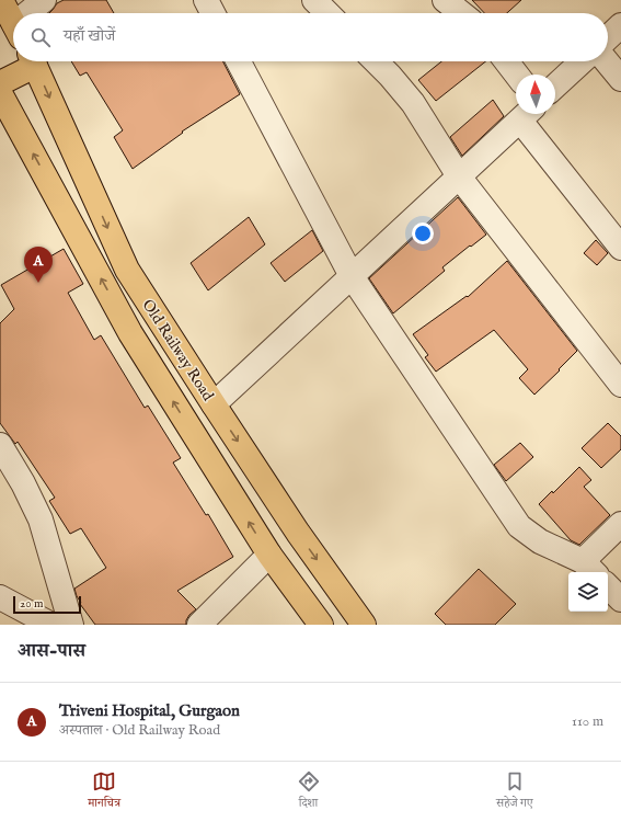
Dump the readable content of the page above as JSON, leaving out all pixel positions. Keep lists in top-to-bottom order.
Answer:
{
  "streets": {
    "main road": ["Old Railway Road"]
  },
  "scale_bar": "20 m",
  "north": "top",
  "page": {
    "search": "यहाँ खोजें",
    "pins": "A",
    "scale": "20 m",
    "heading": "आस-पास",
    "list": [
      {
        "mark": "A",
        "name": "Triveni Hospital, Gurgaon",
        "note": "अस्पताल · Old Railway Road",
        "value": "110 m"
      }
    ],
    "nav": ["मानचित्र", "दिशा", "सहेजे गए"]
  }
}
